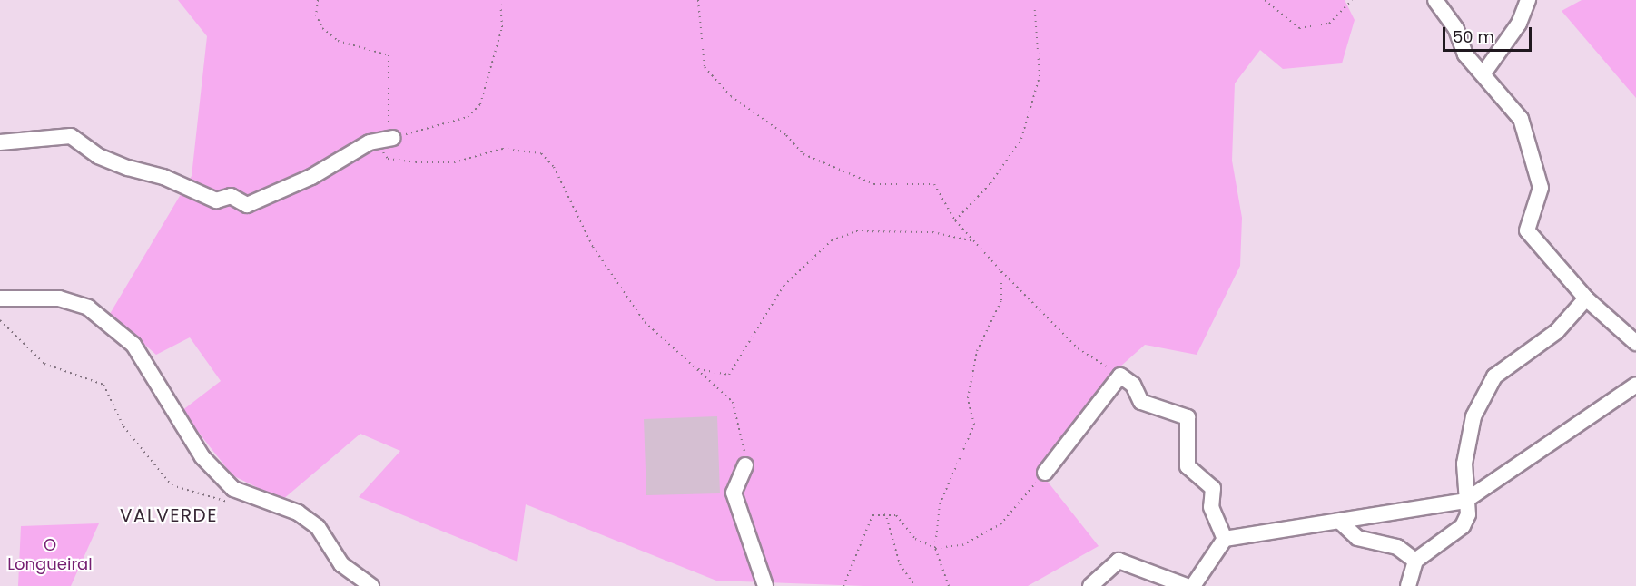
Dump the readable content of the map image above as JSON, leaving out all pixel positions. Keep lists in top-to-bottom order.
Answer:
{
  "districts": ["VALVERDE"],
  "parks": ["O Longueiral"],
  "scale_bar": "50 m"
}
